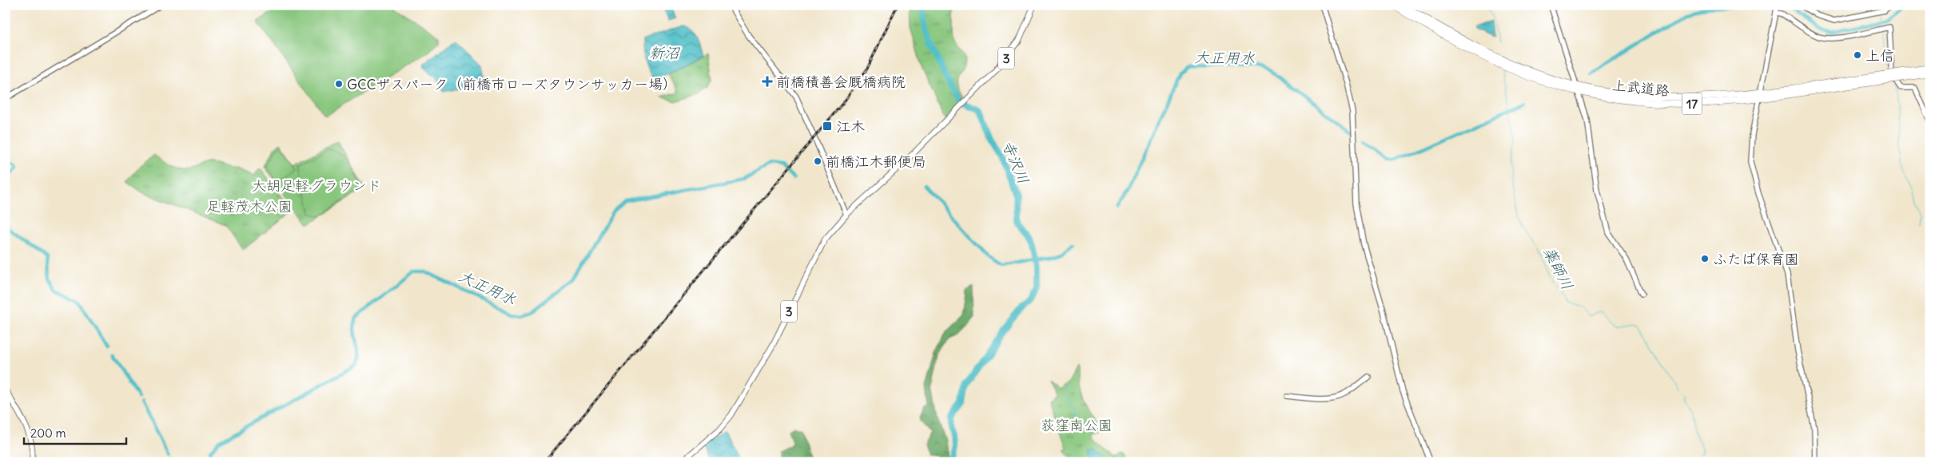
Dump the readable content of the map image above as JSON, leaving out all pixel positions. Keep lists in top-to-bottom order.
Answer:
{
  "streets": {
    "highway": ["上武道路", "17"],
    "main road": ["3"]
  },
  "water": [
    "新沼",
    "大正用水",
    "寺沢川",
    "薬師川"
  ],
  "parks": ["大胡足軽グラウンド", "足軽茂木公園", "荻窪南公園"],
  "places": {
    "other": [
      "上信",
      "GCCザスパーク（前橋市ローズタウンサッカー場）",
      "前橋江木郵便局",
      "ふたば保育園"
    ],
    "health": ["前橋積善会厩橋病院"],
    "transit": ["江木"]
  },
  "scale_bar": "200 m"
}
